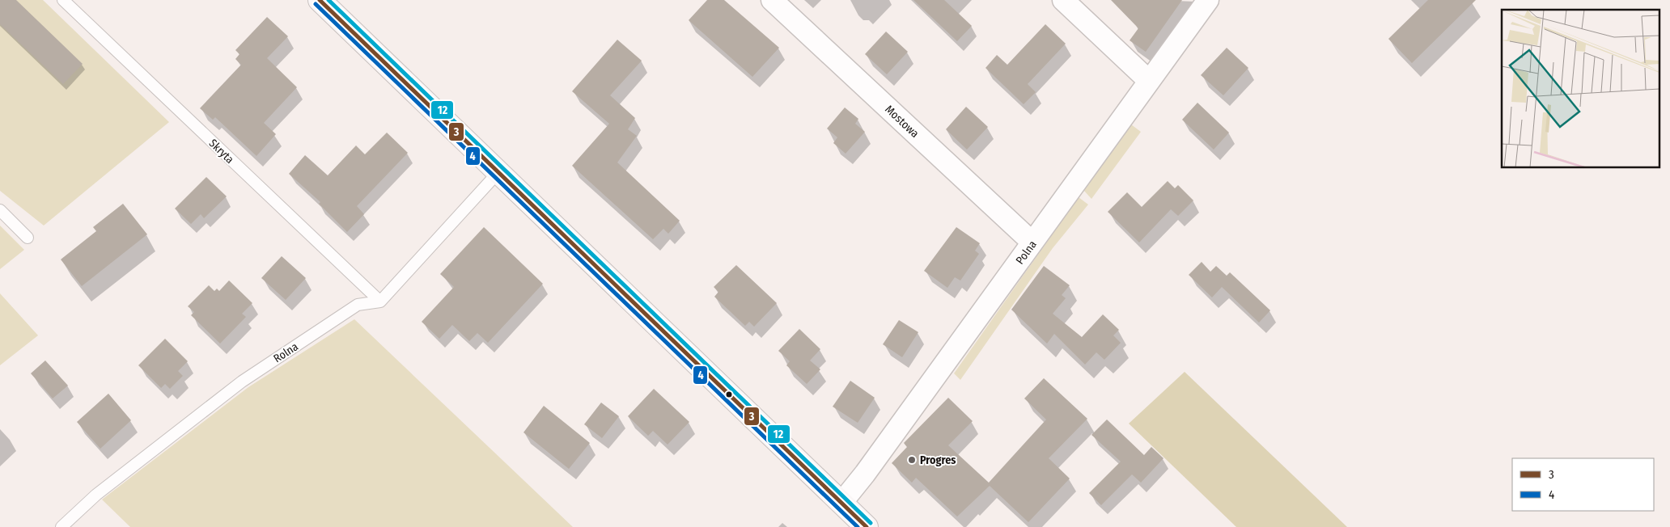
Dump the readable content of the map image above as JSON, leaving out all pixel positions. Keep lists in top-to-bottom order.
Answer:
{
  "streets": {
    "street": ["Mostowa", "Polna"],
    "lane": ["Skryta", "Rolna"]
  },
  "crossings": [
    ["Mostowa", "Polna"],
    ["Skryta", "Rolna"]
  ],
  "places": ["Progres"],
  "lines": ["transit line 3", "transit line 12", "transit line 4"],
  "legend": ["3", "4"]
}
